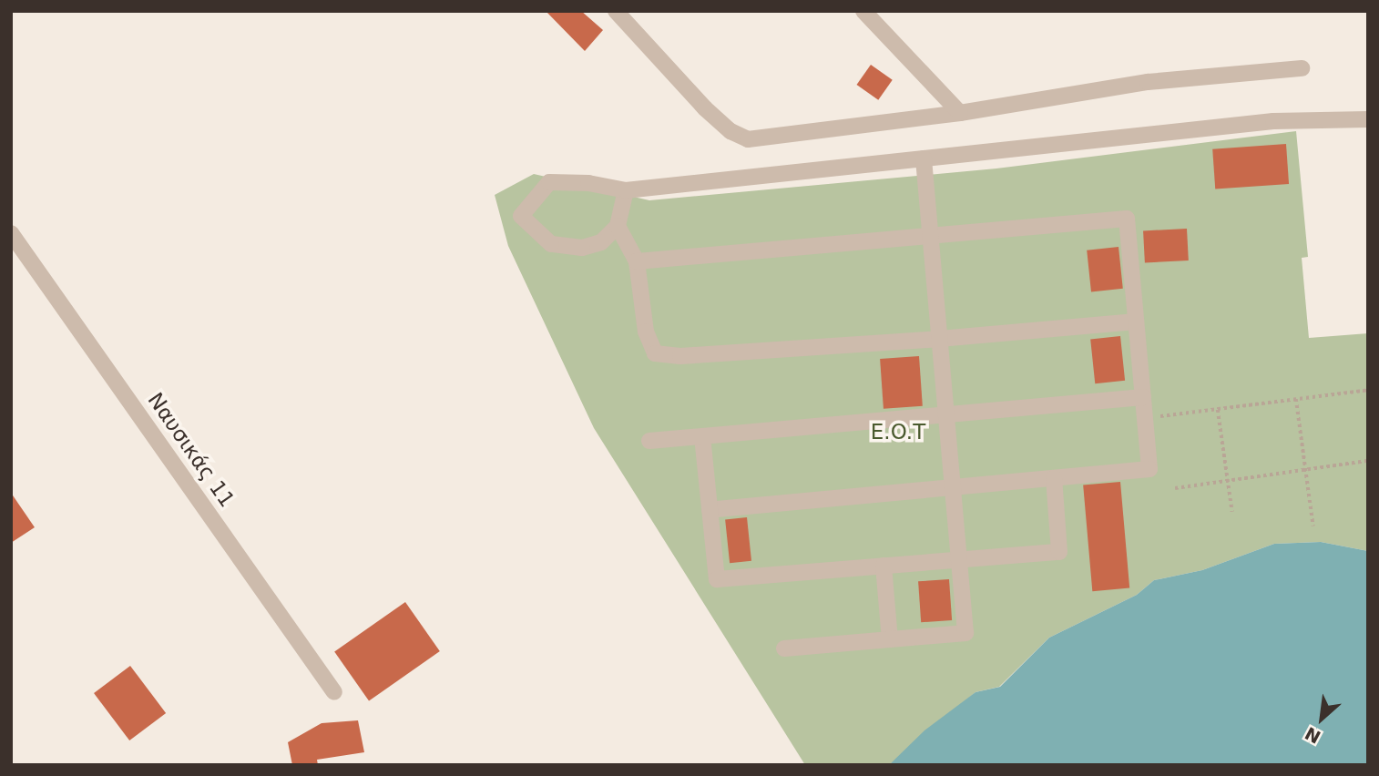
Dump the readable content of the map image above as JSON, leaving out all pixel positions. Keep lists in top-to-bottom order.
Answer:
{
  "streets": {
    "street": ["Ναυσικάς 11"]
  },
  "parks": ["E.O.T"],
  "north": "bottom left"
}
